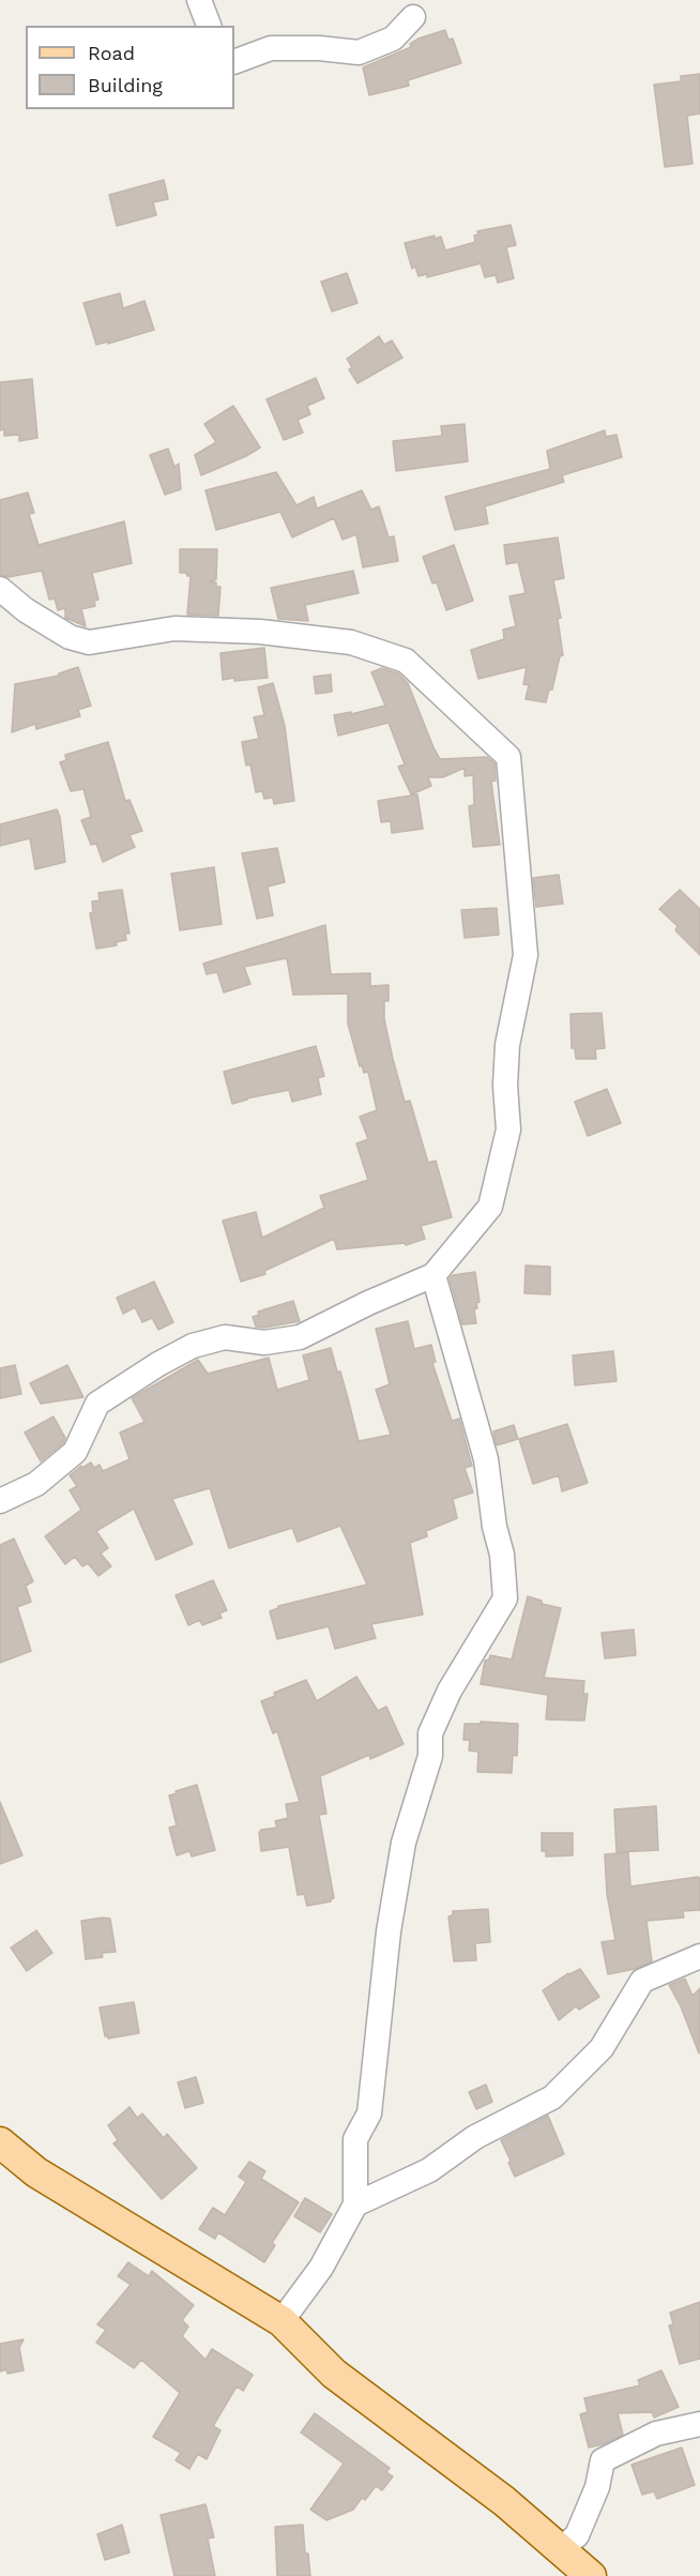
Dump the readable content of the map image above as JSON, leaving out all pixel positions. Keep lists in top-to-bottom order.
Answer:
{
  "legend": ["Road", "Building"]
}
